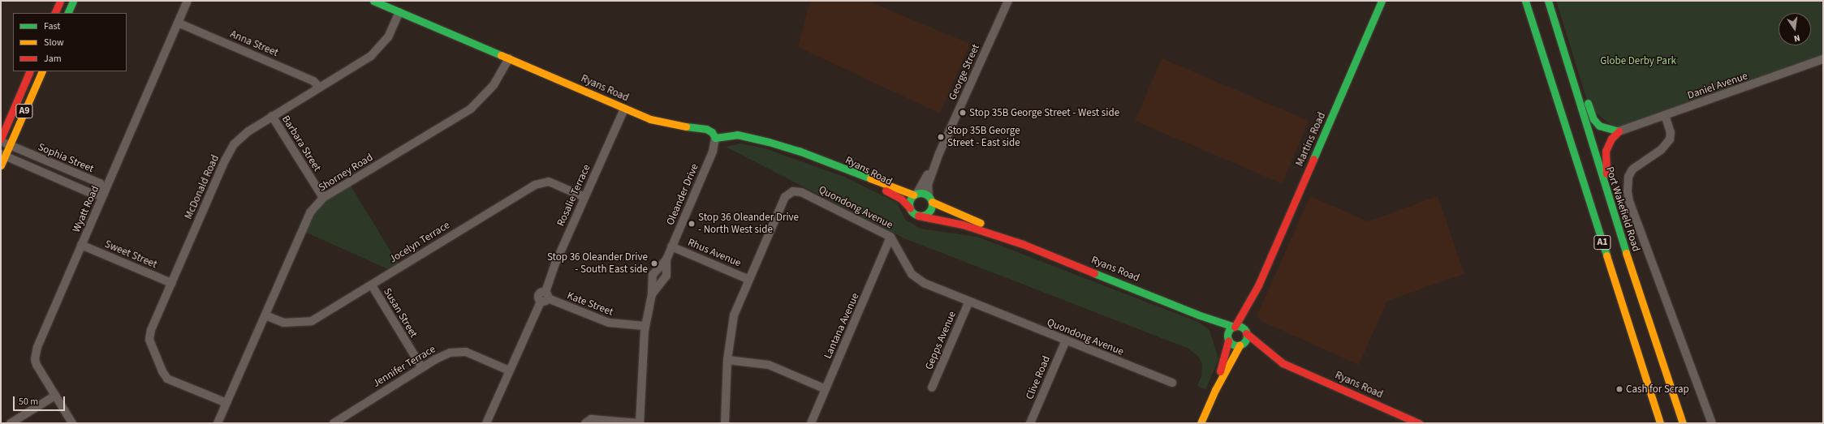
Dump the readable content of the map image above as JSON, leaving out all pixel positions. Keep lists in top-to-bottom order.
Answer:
{
  "streets": {
    "main road": [
      "Ryans Road",
      "A9",
      "Martins Road",
      "Port Wakefield Road",
      "A1"
    ],
    "street": [
      "Anna Street",
      "George Street",
      "Daniel Avenue",
      "Barbara Street",
      "Sophia Street",
      "Shorney Road",
      "McDonald Road",
      "Oleander Drive",
      "Rosalie Terrace",
      "Quondong Avenue",
      "Wyatt Road",
      "Jocelyn Terrace",
      "Rhus Avenue",
      "Sweet Street",
      "Kate Street",
      "Susan Street",
      "Lantana Avenue",
      "Gepps Avenue",
      "Jennifer Terrace",
      "Clive Road"
    ]
  },
  "crossings": [
    ["Anna Street", "McDonald Road"],
    ["Anna Street", "Wyatt Road"],
    ["George Street", "Ryans Road"],
    ["Daniel Avenue", "Port Wakefield Road"],
    ["Ryans Road", "Martins Road"],
    ["Ryans Road", "Shorney Road"],
    ["Ryans Road", "McDonald Road"],
    ["Ryans Road", "Oleander Drive"],
    ["Ryans Road", "Rosalie Terrace"],
    ["A9", "Sophia Street"],
    ["Barbara Street", "Shorney Road"],
    ["Barbara Street", "McDonald Road"],
    ["Sophia Street", "Wyatt Road"],
    ["Shorney Road", "McDonald Road"],
    ["Shorney Road", "Jocelyn Terrace"],
    ["McDonald Road", "Sweet Street"],
    ["Oleander Drive", "Rhus Avenue"],
    ["Oleander Drive", "Kate Street"],
    ["Rosalie Terrace", "Jocelyn Terrace"],
    ["Rosalie Terrace", "Kate Street"],
    ["Rosalie Terrace", "Jennifer Terrace"],
    ["Quondong Avenue", "Rhus Avenue"],
    ["Quondong Avenue", "Lantana Avenue"],
    ["Quondong Avenue", "Gepps Avenue"],
    ["Quondong Avenue", "Clive Road"],
    ["Wyatt Road", "Sweet Street"],
    ["Jocelyn Terrace", "Susan Street"],
    ["Susan Street", "Jennifer Terrace"]
  ],
  "parks": ["Globe Derby Park"],
  "places": [
    "Stop 35B George Street - West side",
    "Stop 35B George Street - East side",
    "Stop 36 Oleander Drive - North West side",
    "Stop 36 Oleander Drive - South East side",
    "Cash for Scrap"
  ],
  "legend": ["Fast", "Slow", "Jam"],
  "scale_bar": "50 m",
  "north": "bottom"
}
